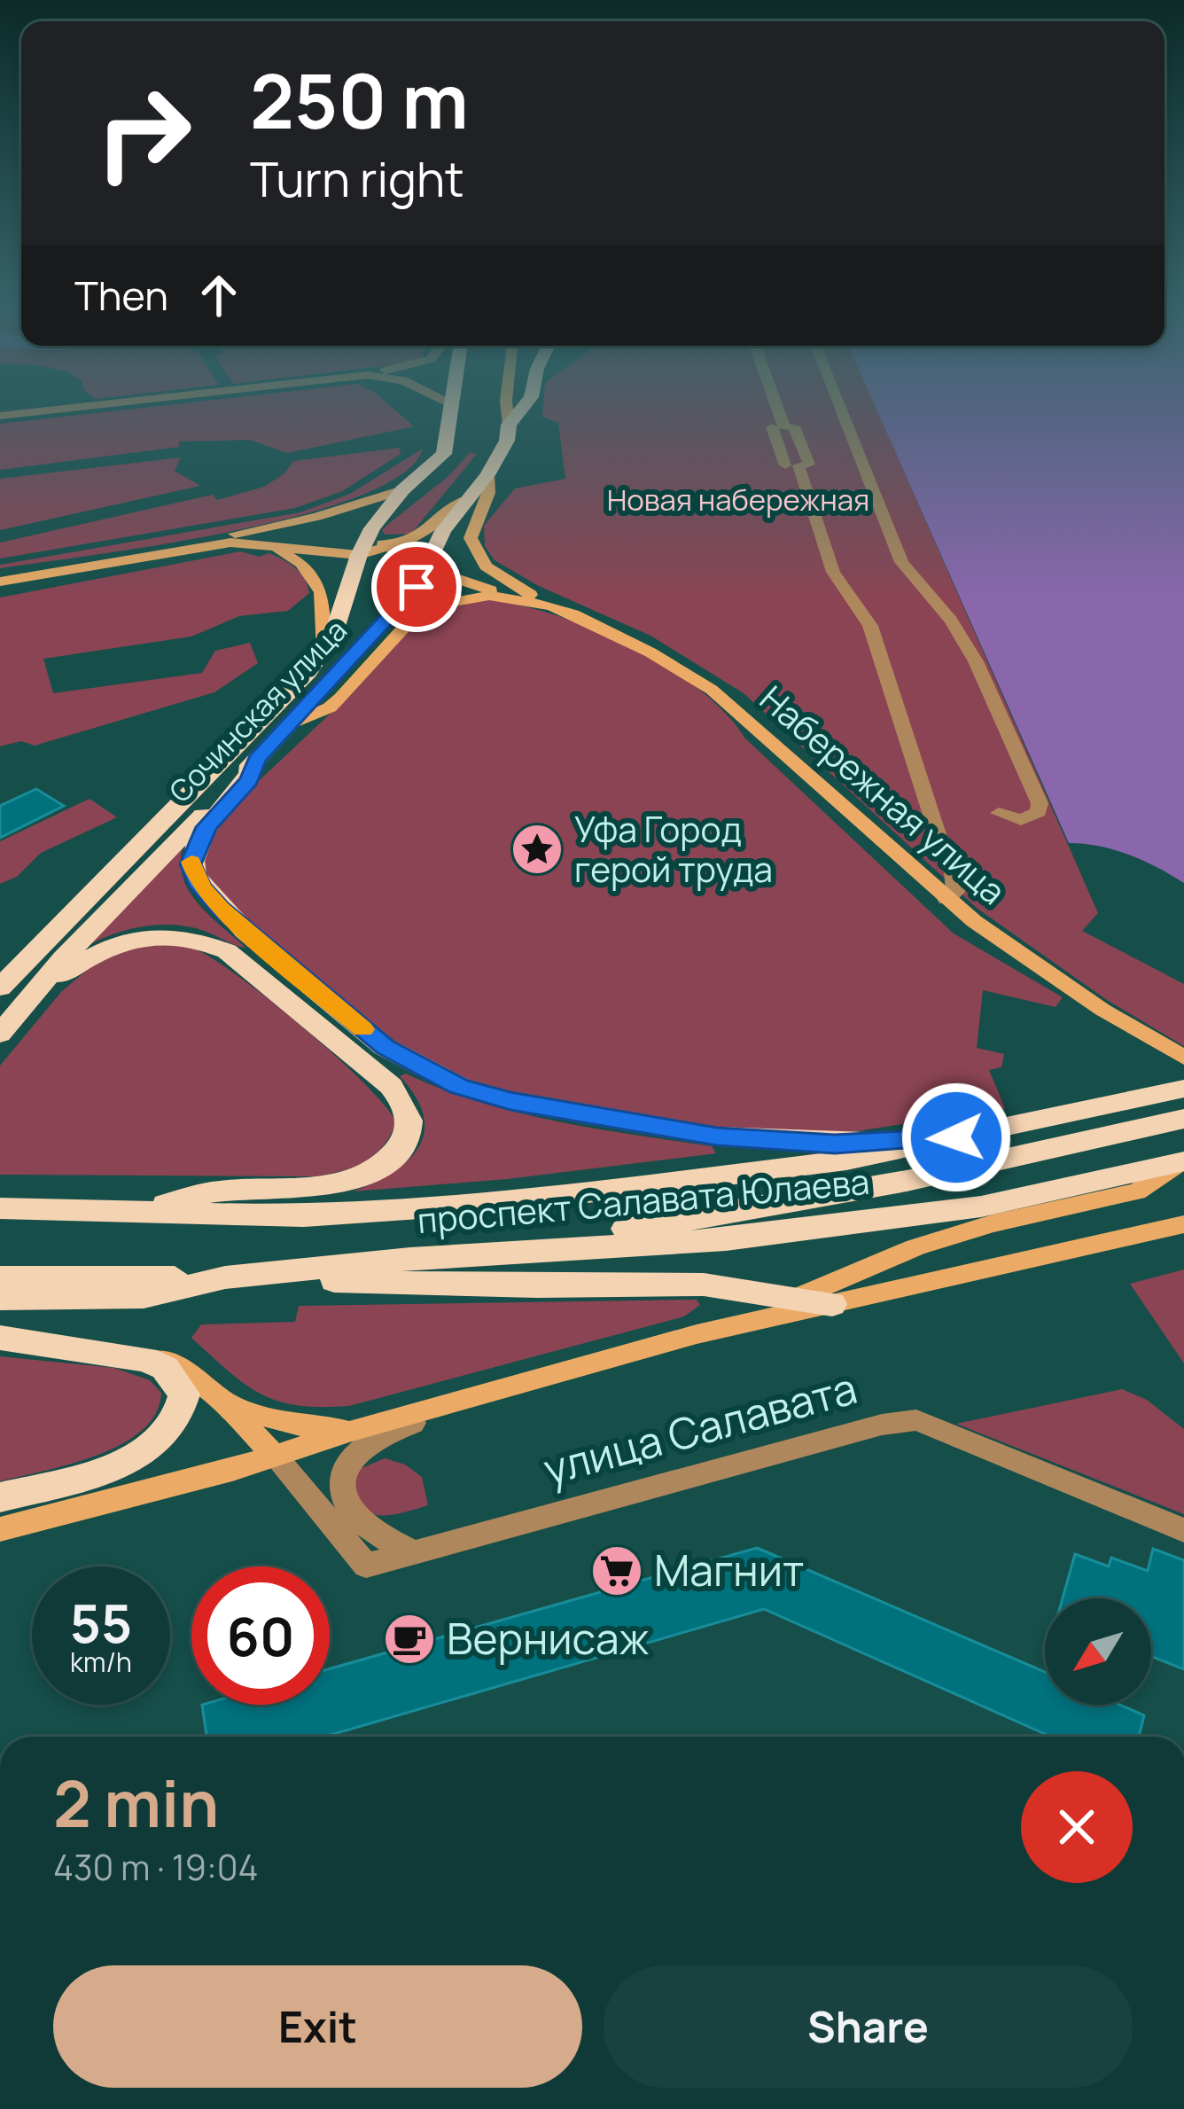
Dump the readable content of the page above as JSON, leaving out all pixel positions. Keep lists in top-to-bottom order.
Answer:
{
  "streets": {
    "main road": ["Сочинская улица", "проспект Салавата Юлаева"],
    "street": ["Набережная улица", "улица Салавата"]
  },
  "parks": ["Новая набережная"],
  "places": {
    "place": ["Уфа Город герой труда"],
    "supermarket": ["Магнит"],
    "cafe": ["Вернисаж"]
  },
  "north": "bottom left",
  "page": {
    "turn": ["250 m", "Turn right"],
    "then": "Then",
    "speed": "55 km/h",
    "limit": "60",
    "heading": ["2 min", "430 m · 19:04"],
    "buttons": ["Exit", "Share"]
  }
}
